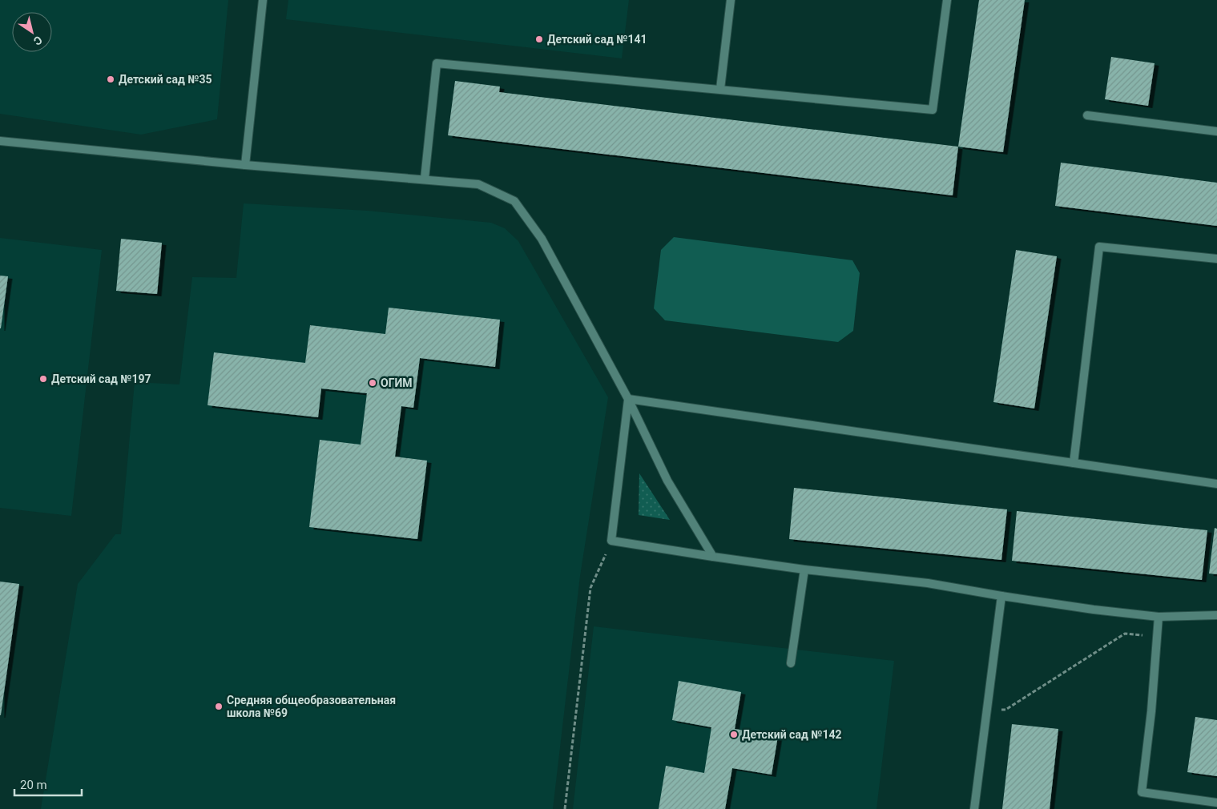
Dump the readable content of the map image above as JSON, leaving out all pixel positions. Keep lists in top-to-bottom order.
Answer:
{
  "places": [
    "Детский сад №141",
    "Детский сад №35",
    "Детский сад №197",
    "ОГИМ",
    "Средняя общеобразовательная школа №69",
    "Детский сад №142"
  ],
  "scale_bar": "20 m",
  "north": "bottom right"
}
